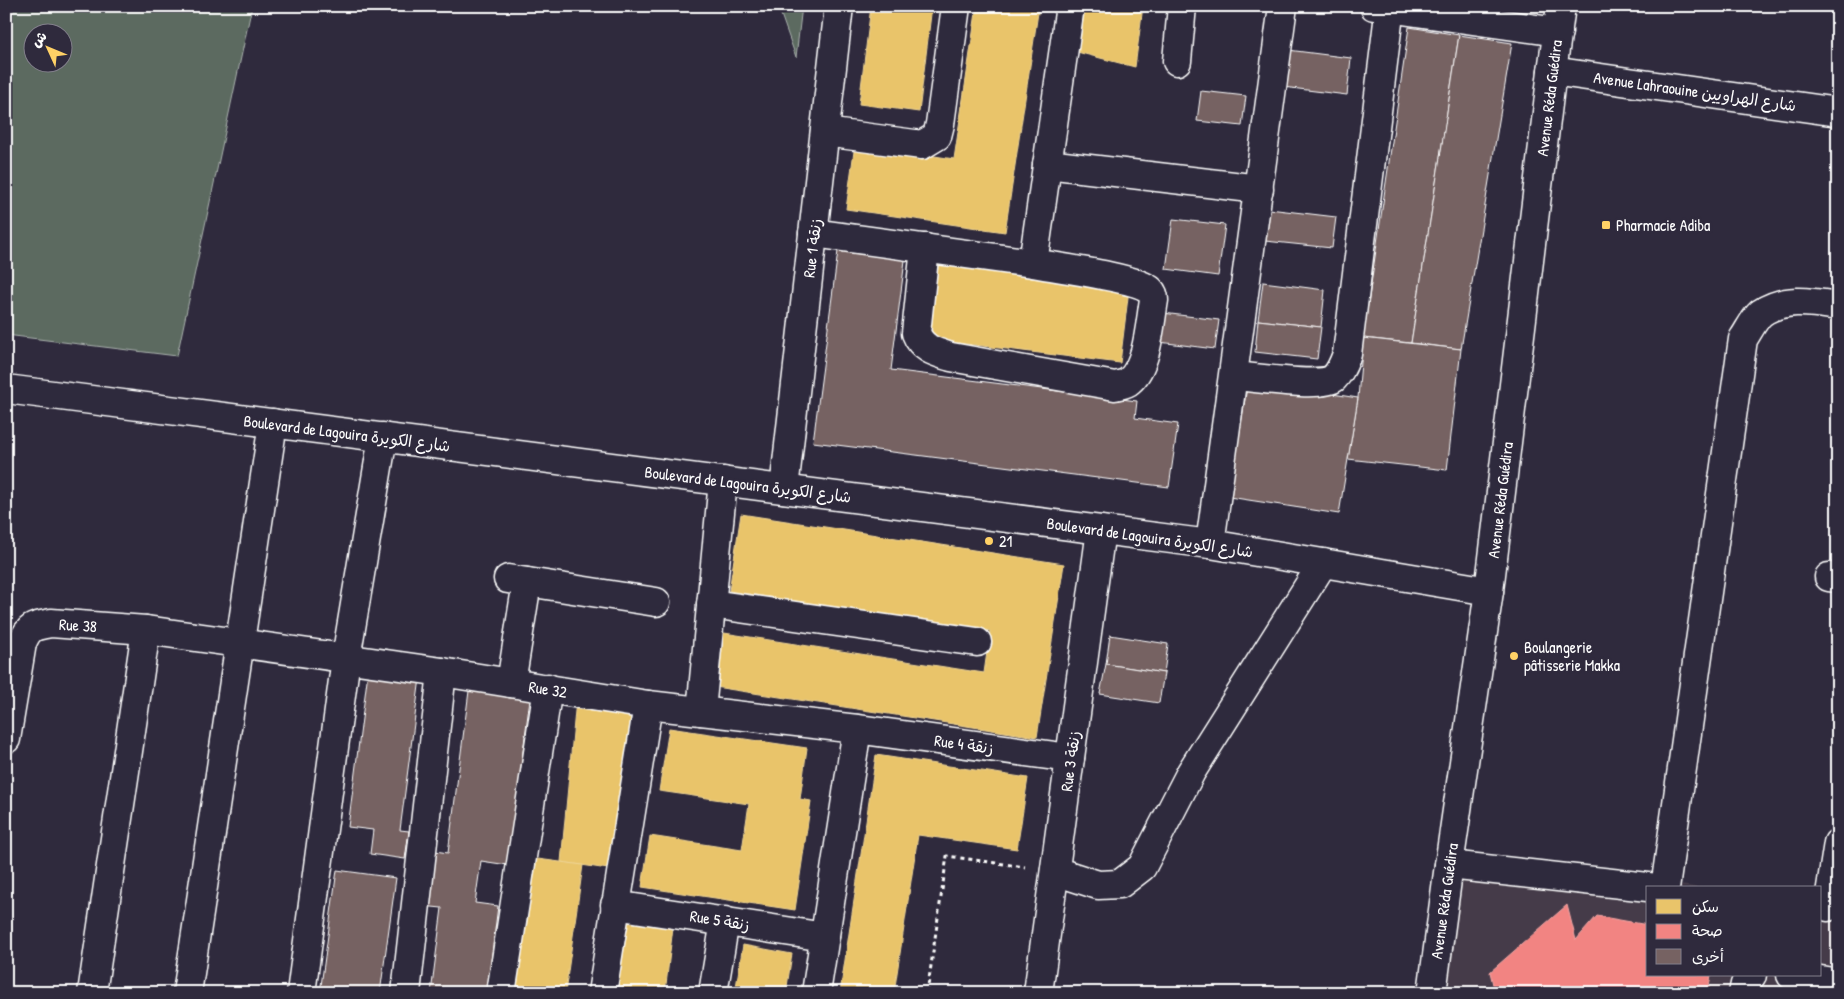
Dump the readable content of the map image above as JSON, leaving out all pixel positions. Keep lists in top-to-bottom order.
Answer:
{
  "streets": {
    "street": [
      "Avenue Lahraouine شارع الهراويين",
      "Avenue Réda Guédira",
      "Rue 1 زنقة",
      "Boulevard de Lagouira شارع الكويرة",
      "Rue 38",
      "Rue 32",
      "Rue 4 زنقة",
      "Rue 3 زنقة",
      "Rue 5 زنقة"
    ]
  },
  "crossings": [
    ["Avenue Lahraouine شارع الهراويين", "Avenue Réda Guédira"],
    ["Avenue Réda Guédira", "Boulevard de Lagouira شارع الكويرة"],
    ["Rue 1 زنقة", "Boulevard de Lagouira شارع الكويرة"],
    ["Boulevard de Lagouira شارع الكويرة", "Rue 3 زنقة"],
    ["Rue 38", "Rue 32"],
    ["Rue 32", "Rue 4 زنقة"],
    ["Rue 4 زنقة", "Rue 3 زنقة"]
  ],
  "places": {
    "transit": ["Pharmacie Adiba"],
    "other": ["21", "Boulangerie pâtisserie Makka"]
  },
  "legend": ["سكن", "صحة", "أخرى"],
  "north": "top left"
}
